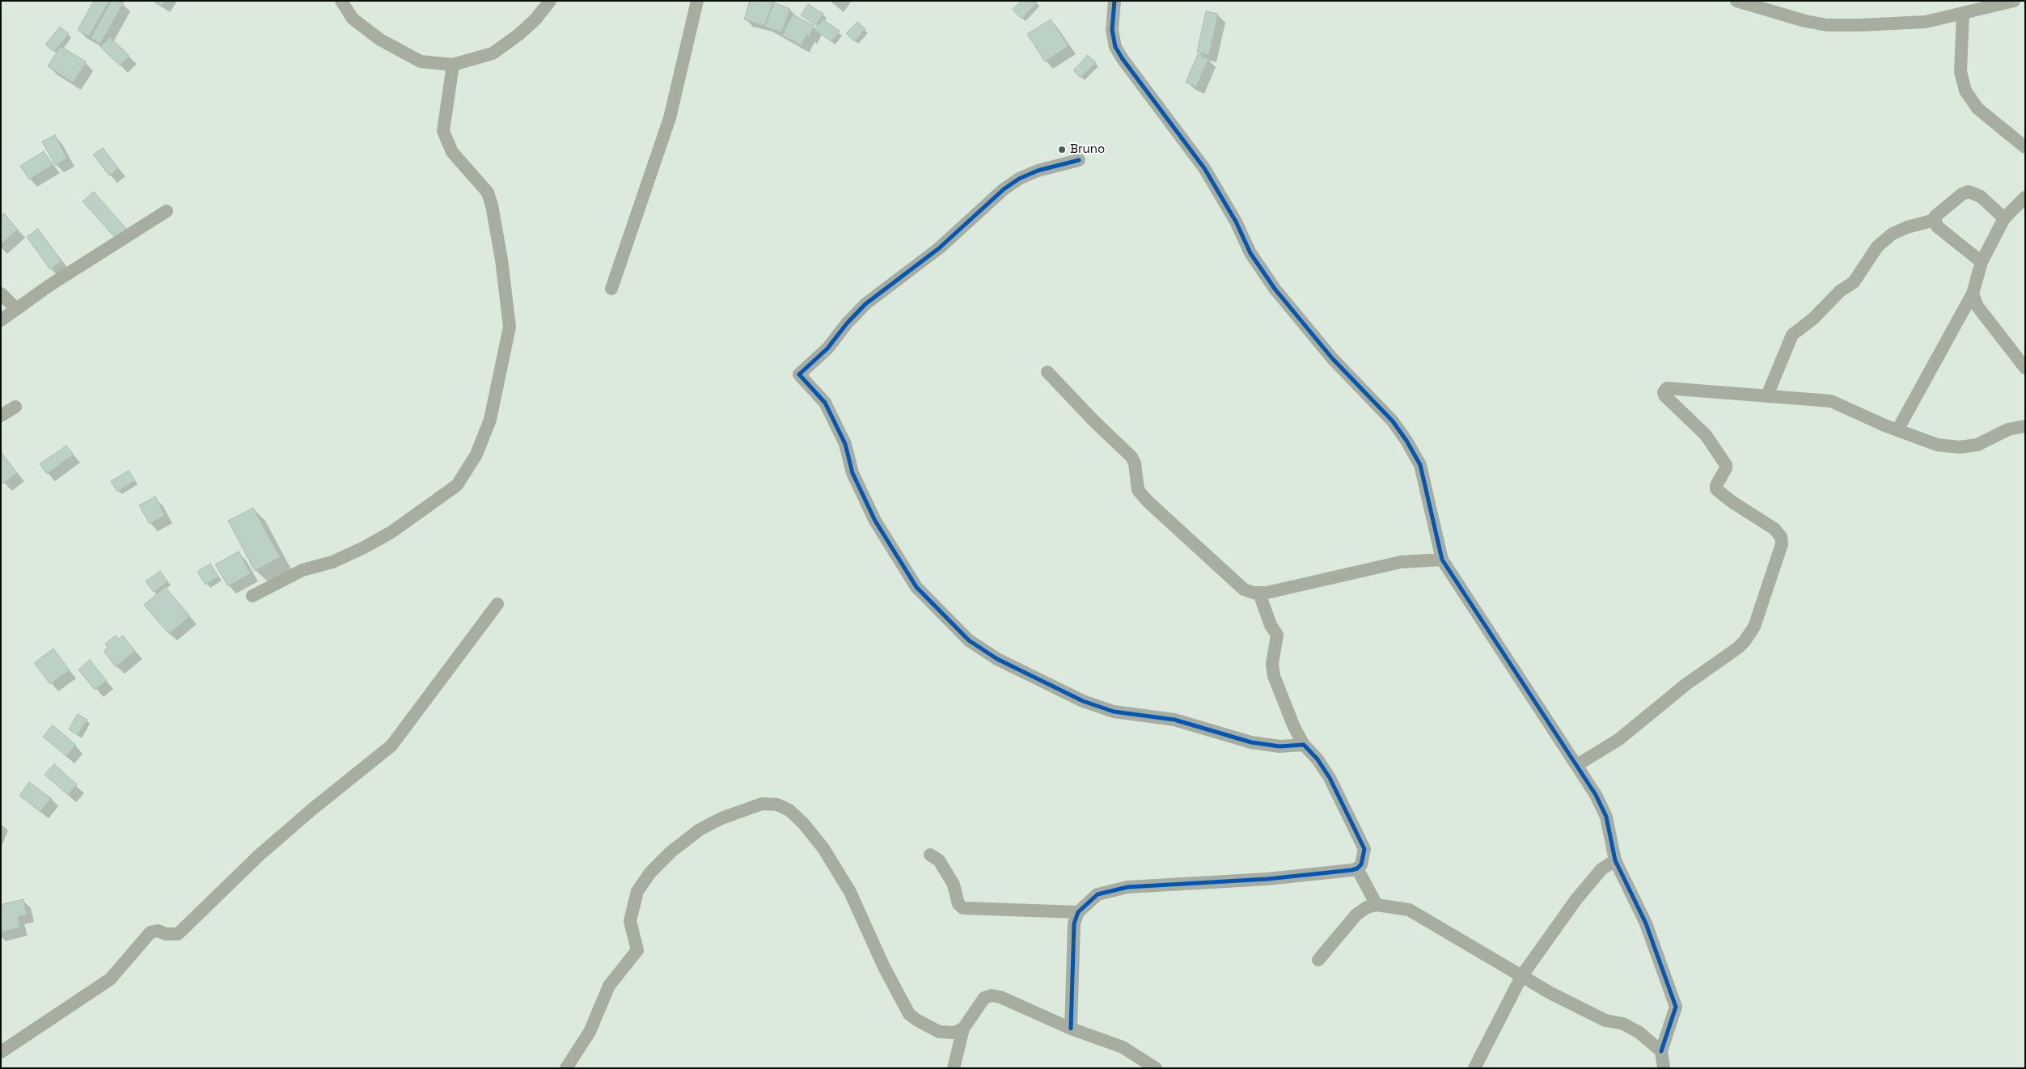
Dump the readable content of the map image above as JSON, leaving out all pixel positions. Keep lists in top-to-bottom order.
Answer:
{
  "places": ["Bruno"]
}
